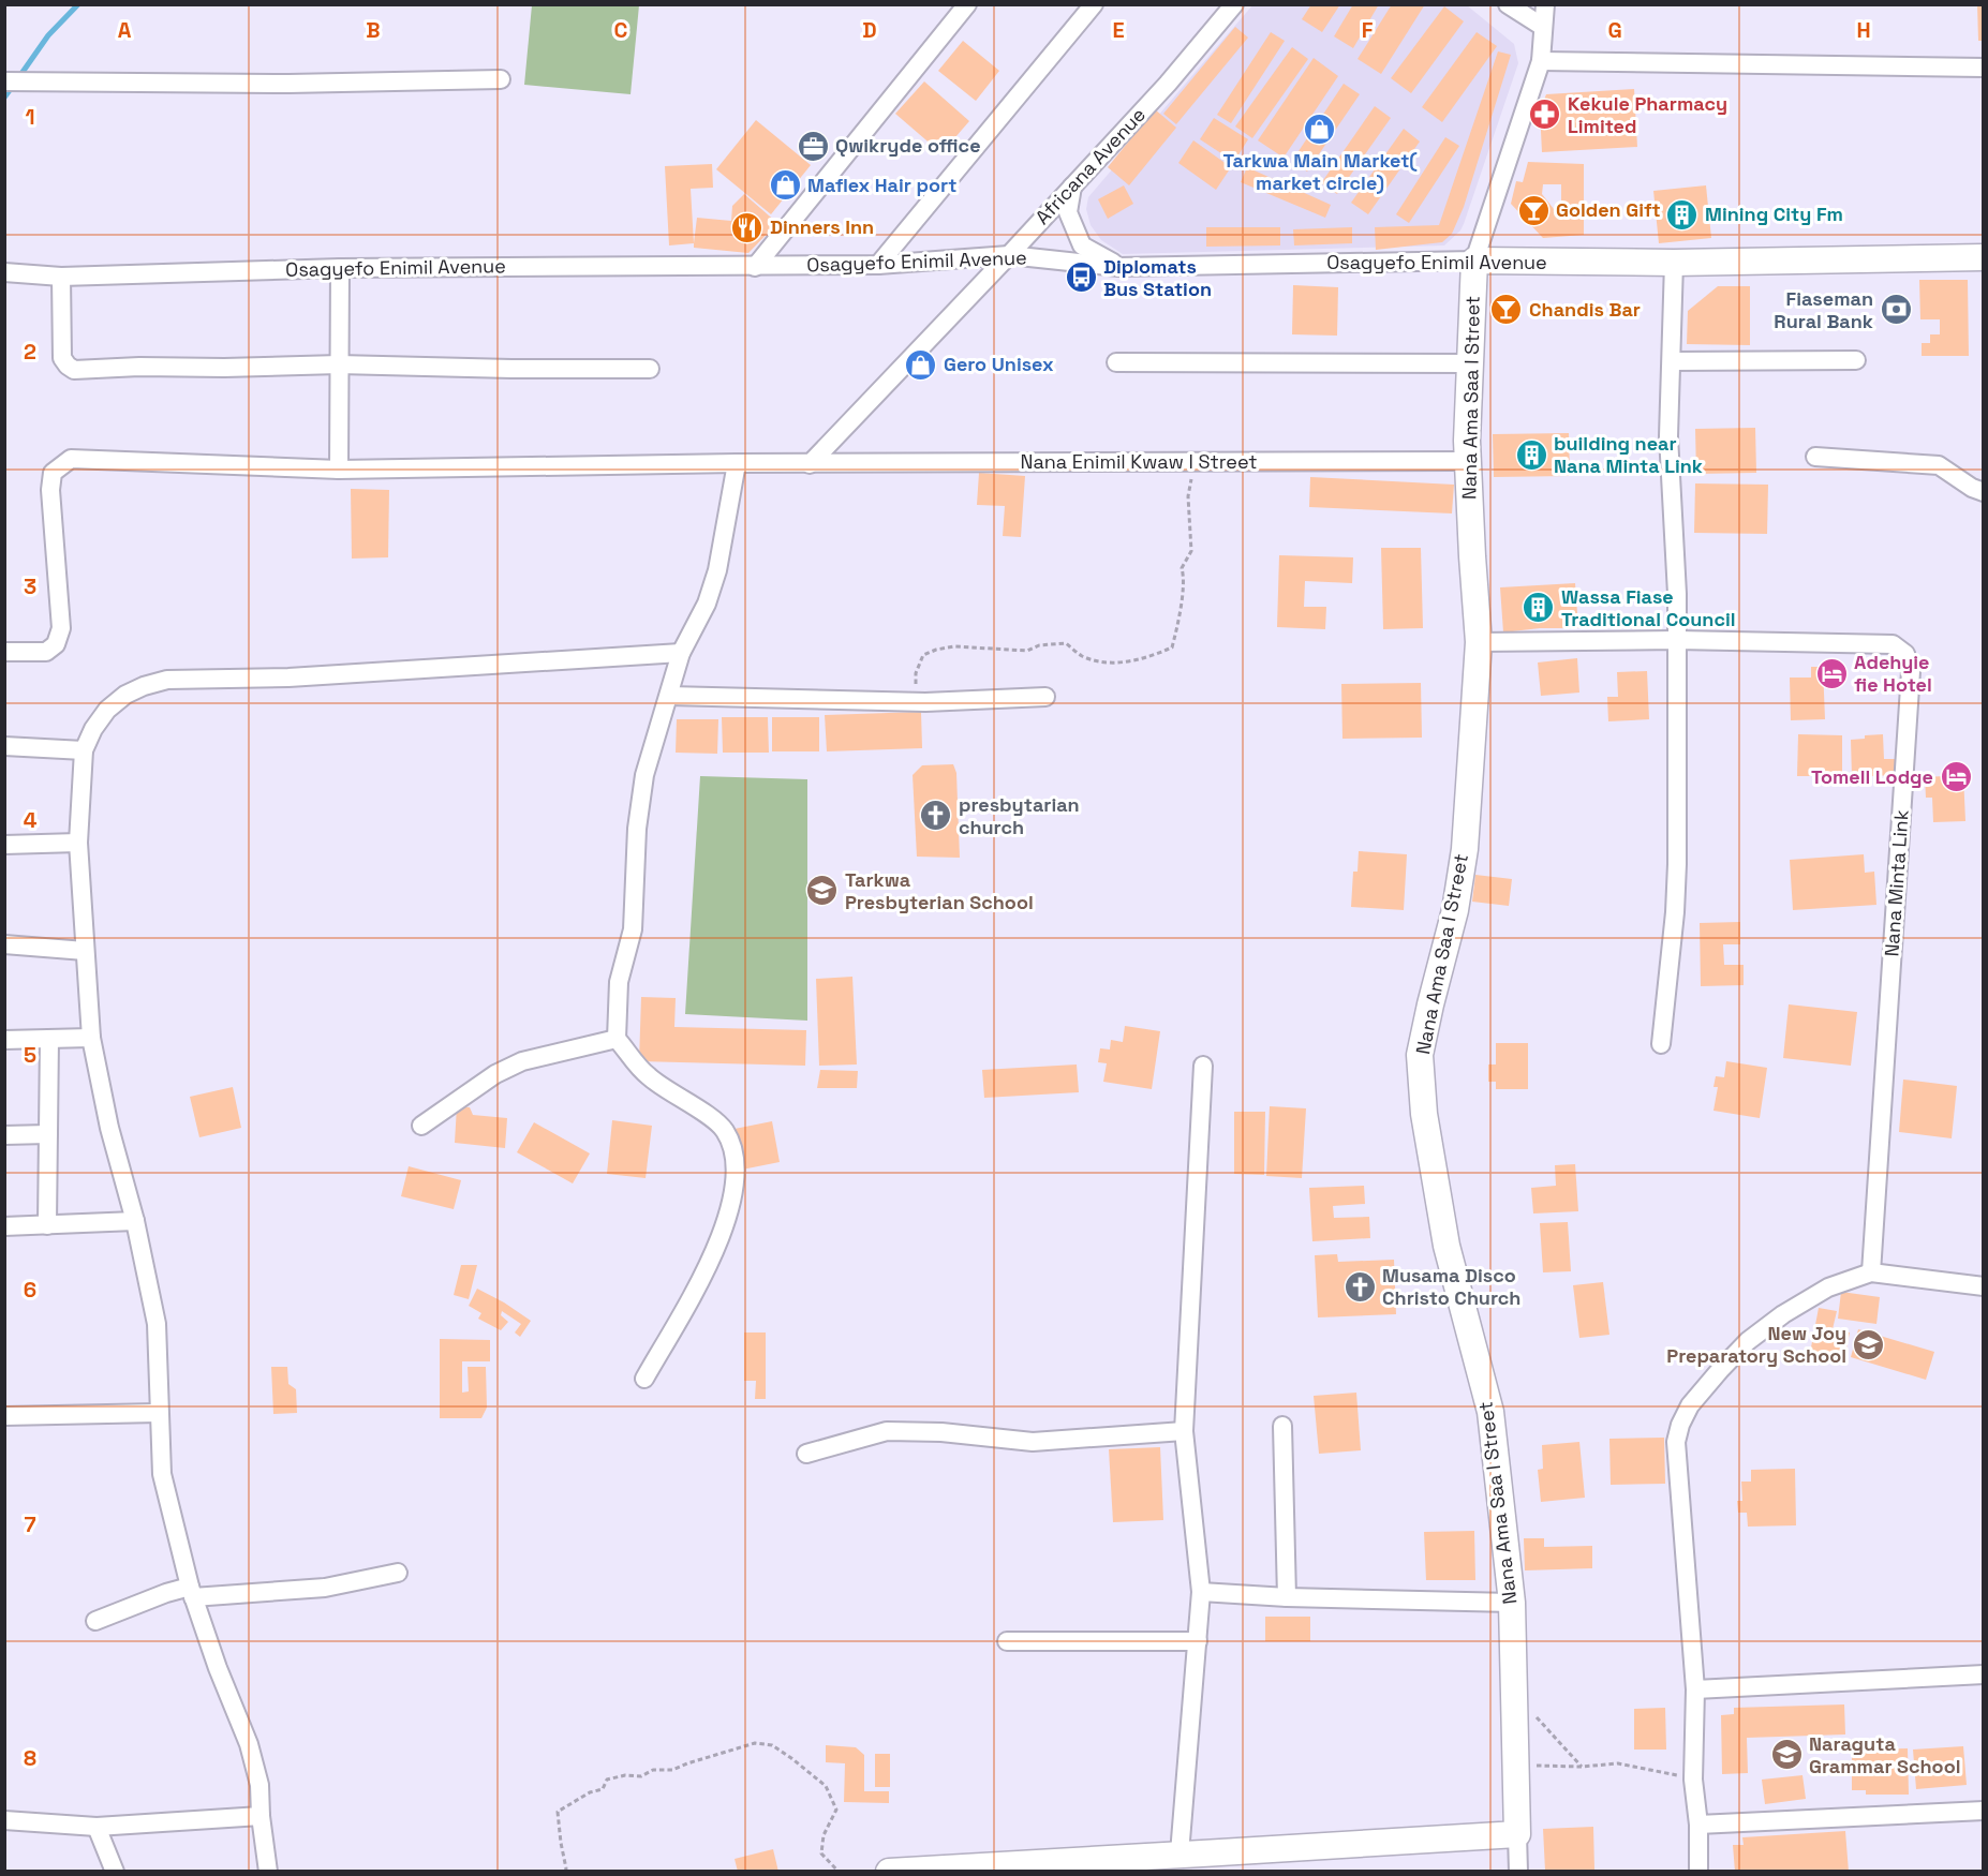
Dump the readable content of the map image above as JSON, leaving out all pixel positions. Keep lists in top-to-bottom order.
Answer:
{
  "streets": {
    "street": [
      "Africana Avenue",
      "Osagyefo Enimil Avenue",
      "Nana Ama Saa I Street",
      "Nana Enimil Kwaw I Street",
      "Nana Minta Link"
    ]
  },
  "crossings": [
    ["Africana Avenue", "Osagyefo Enimil Avenue"],
    ["Africana Avenue", "Nana Enimil Kwaw I Street"],
    ["Osagyefo Enimil Avenue", "Nana Ama Saa I Street"],
    ["Nana Ama Saa I Street", "Nana Enimil Kwaw I Street"],
    ["Nana Ama Saa I Street", "Nana Minta Link"]
  ],
  "places": {
    "pharmacy": ["Kekule Pharmacy Limited"],
    "shop": ["Tarkwa Main Market( market circle)", "Maflex Hair port", "Gero Unisex"],
    "office": ["Qwikryde office"],
    "bar": ["Golden Gift", "Chandis Bar"],
    "building": ["Mining City Fm", "building near Nana Minta Link", "Wassa Fiase Traditional Council"],
    "restaurant": ["Dinners Inn"],
    "bus stop": ["Diplomats Bus Station"],
    "bank": ["Fiaseman Rural Bank"],
    "hotel": ["Adehyie fie Hotel", "Tomell Lodge"],
    "church": ["presbytarian church", "Musama Disco Christo Church"],
    "school or university": ["Tarkwa Presbyterian School", "New Joy Preparatory School", "Naraguta Grammar School"]
  },
  "grid": {
    "columns": [
      "A",
      "B",
      "C",
      "D",
      "E",
      "F",
      "G",
      "H"
    ],
    "rows": [
      "1",
      "2",
      "3",
      "4",
      "5",
      "6",
      "7",
      "8"
    ]
  }
}
